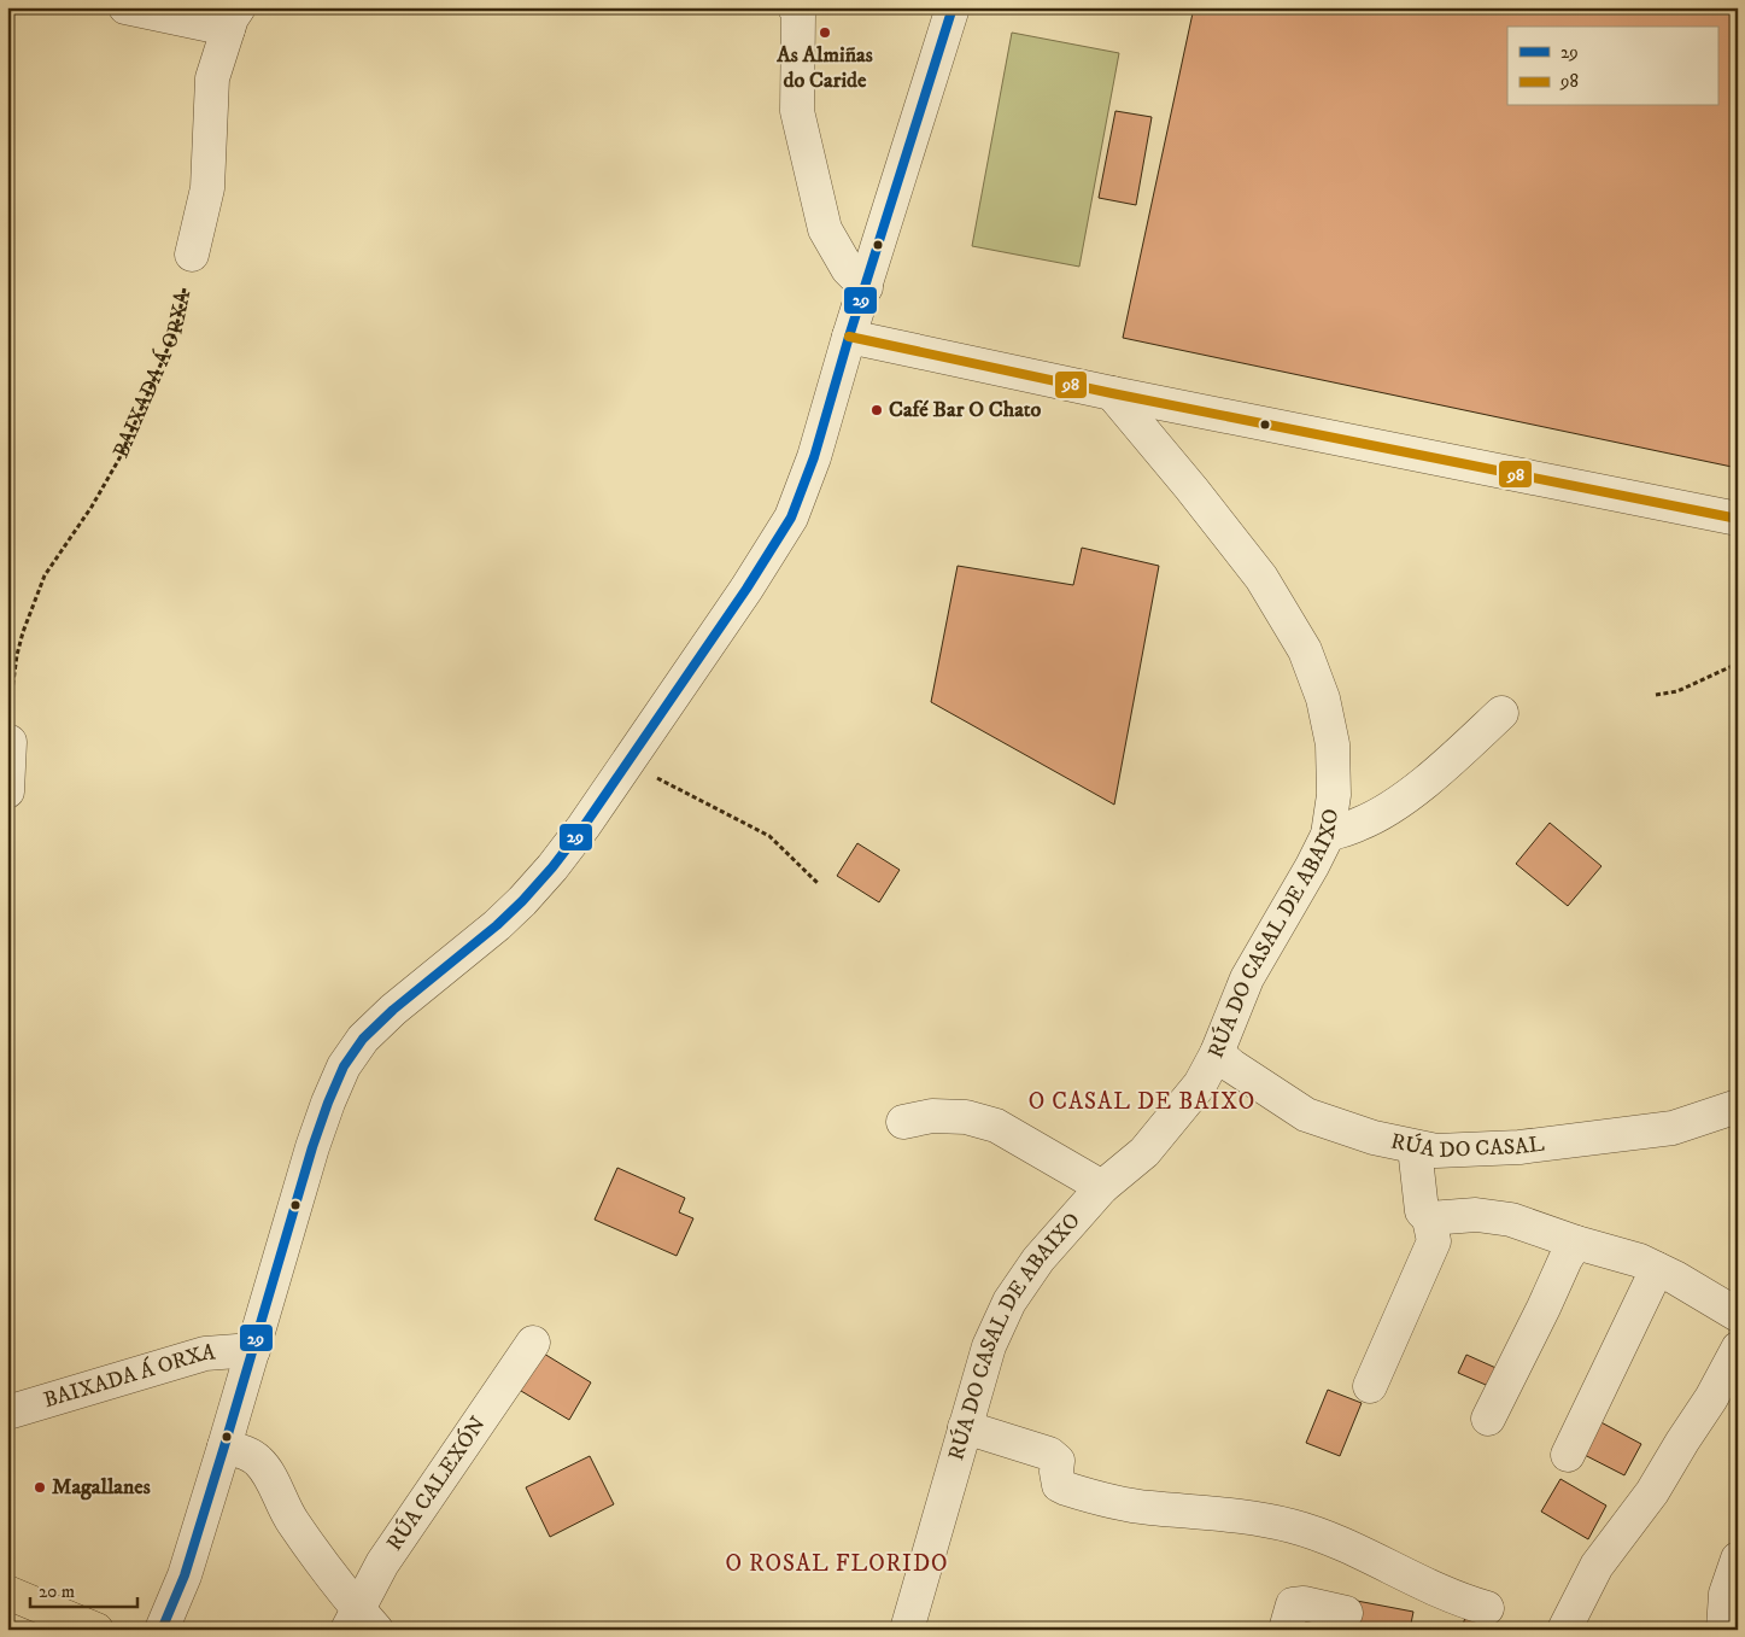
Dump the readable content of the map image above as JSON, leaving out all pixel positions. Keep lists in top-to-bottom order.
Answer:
{
  "streets": {
    "street": [
      "BAIXADA Á ORXA",
      "RÚA DO CASAL DE ABAIXO",
      "RÚA DO CASAL",
      "RÚA CALEXÓN"
    ]
  },
  "crossings": [
    ["RÚA DO CASAL DE ABAIXO", "RÚA DO CASAL"]
  ],
  "districts": ["O CASAL DE BAIXO", "O ROSAL FLORIDO"],
  "places": ["As Almiñas do Caride", "Café Bar O Chato", "Magallanes"],
  "lines": ["transit line 29", "transit line 98"],
  "legend": ["29", "98"],
  "scale_bar": "20 m"
}
